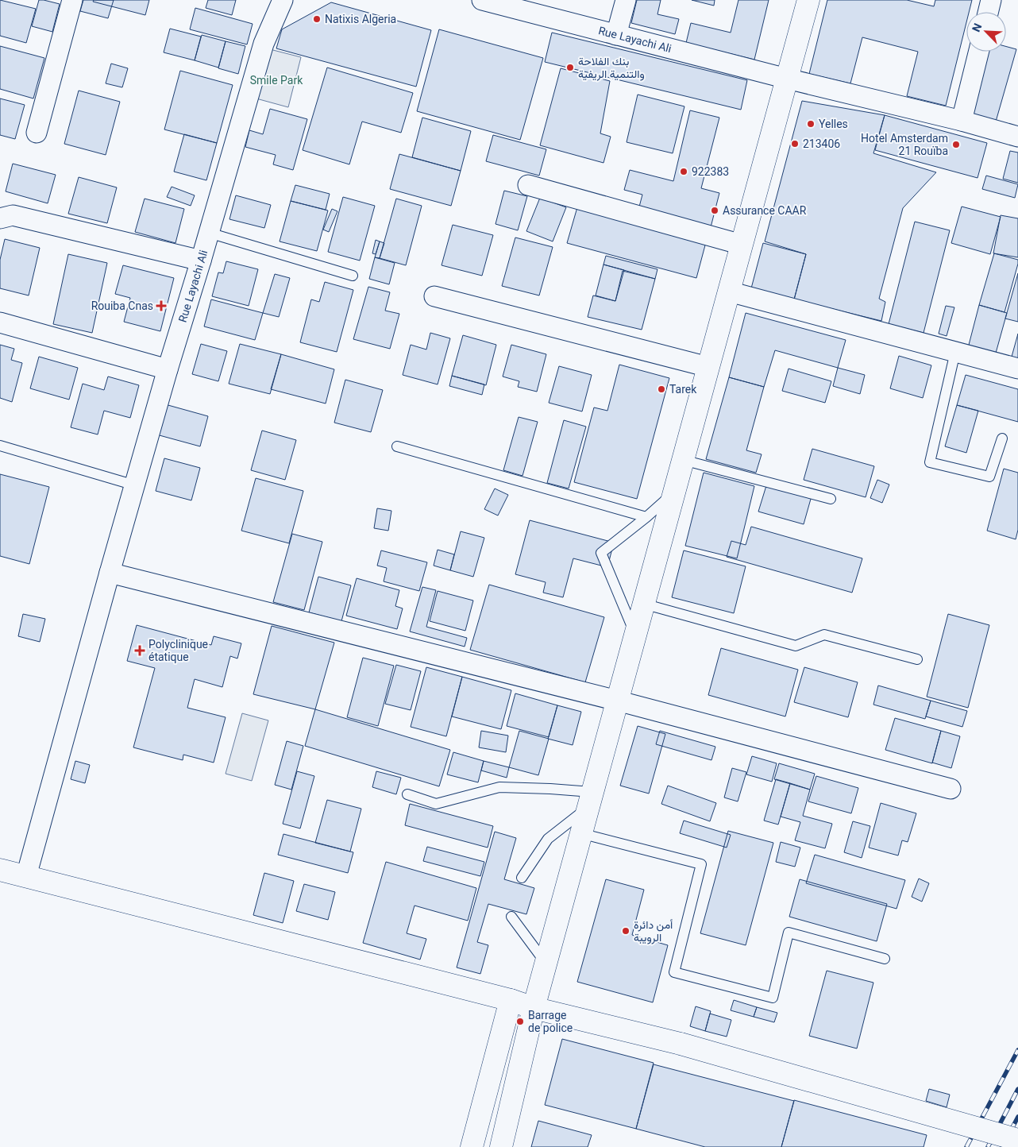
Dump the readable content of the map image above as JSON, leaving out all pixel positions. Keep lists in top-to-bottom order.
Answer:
{
  "streets": {
    "street": ["Rue Layachi Ali"]
  },
  "parks": ["Smile Park"],
  "places": {
    "other": [
      "Natixis Algeria",
      "بنك الفلاحة والتنمية الريفية",
      "Yelles",
      "213406",
      "Hotel Amsterdam 21 Rouïba",
      "922383",
      "Assurance CAAR",
      "Tarek",
      "أمن دائرة الرويبة",
      "Barrage de police"
    ],
    "health": ["Rouiba Cnas", "Polyclinique étatique"]
  },
  "north": "top left"
}
